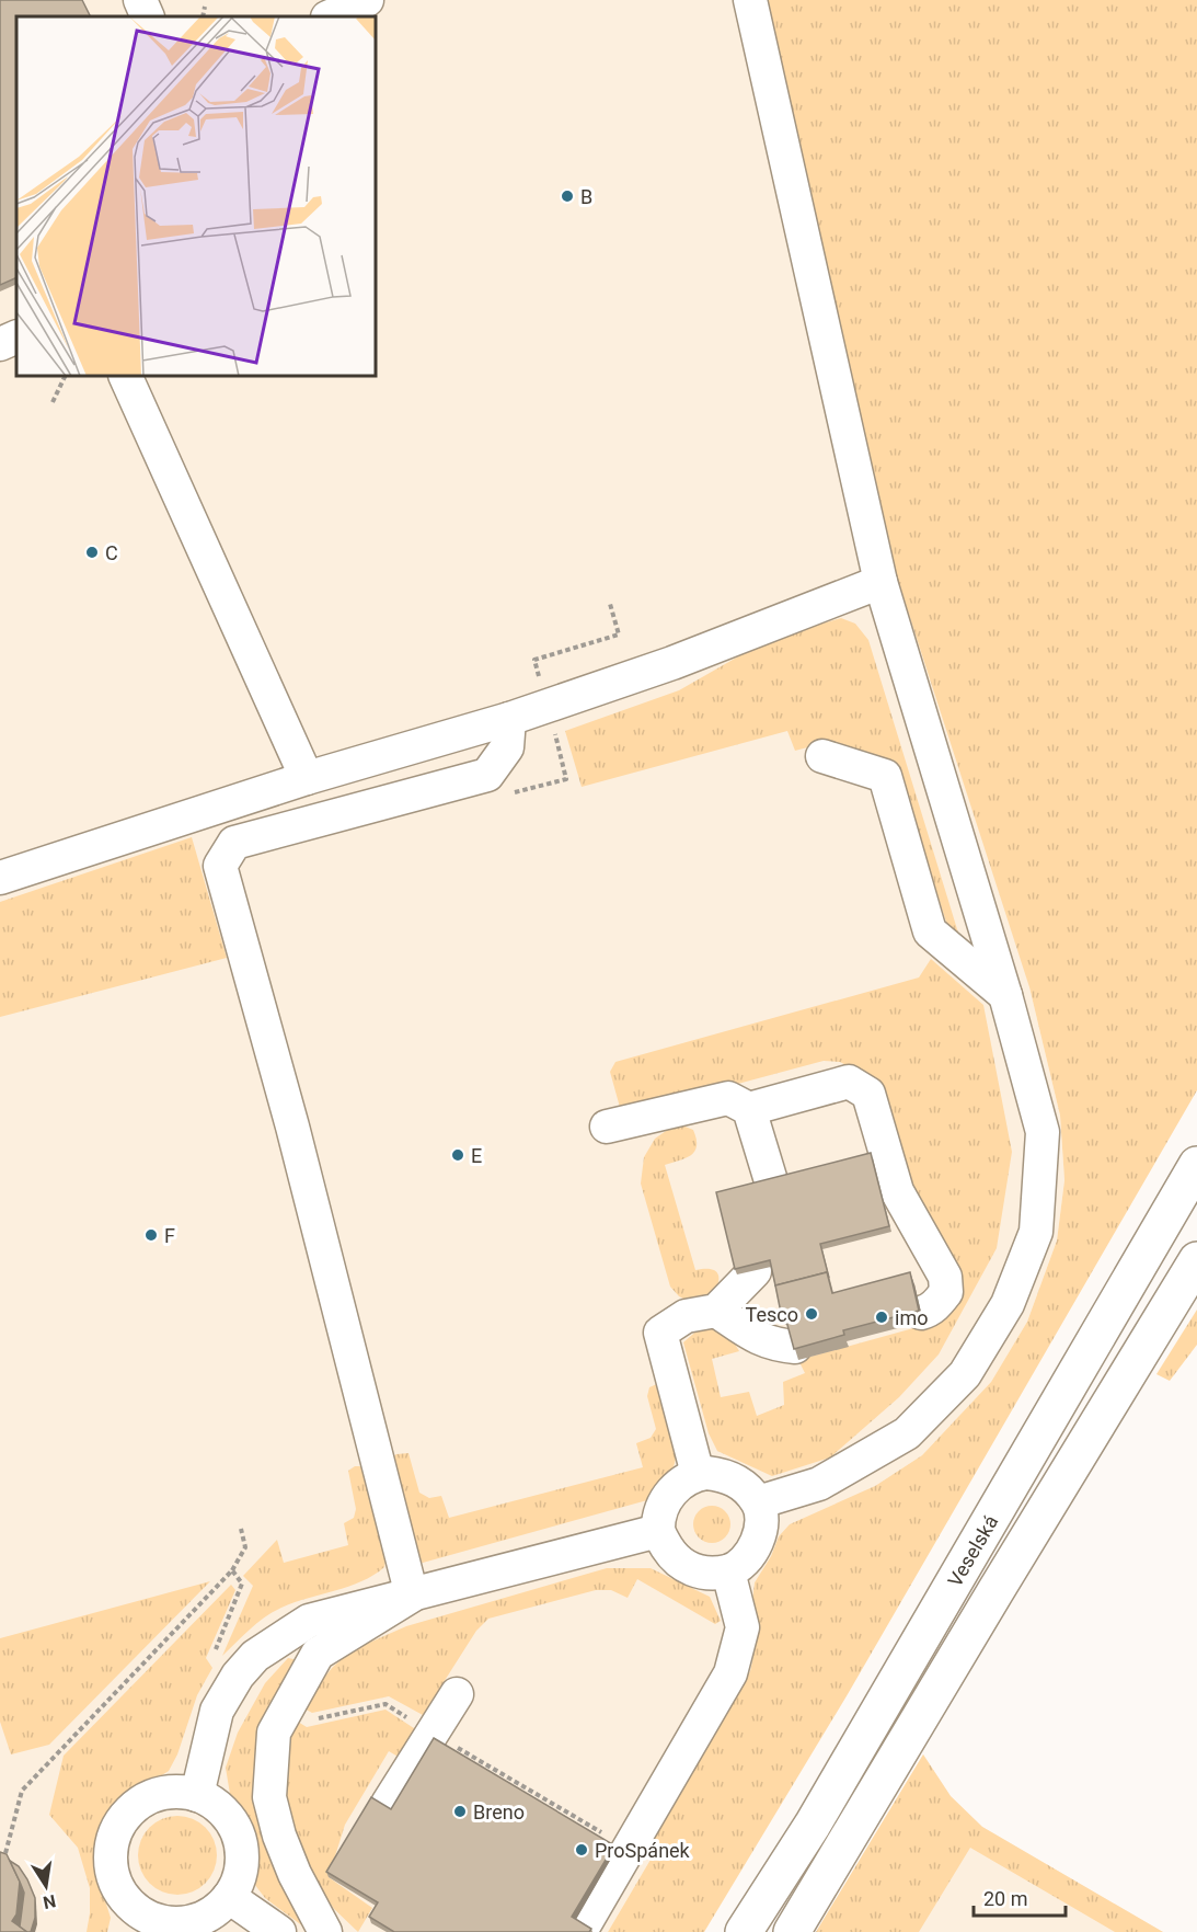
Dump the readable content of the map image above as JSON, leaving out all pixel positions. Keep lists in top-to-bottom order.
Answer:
{
  "streets": {
    "main road": ["Veselská"]
  },
  "places": [
    "B",
    "C",
    "E",
    "F",
    "Tesco",
    "imo",
    "Breno",
    "ProSpánek"
  ],
  "scale_bar": "20 m",
  "north": "bottom"
}
